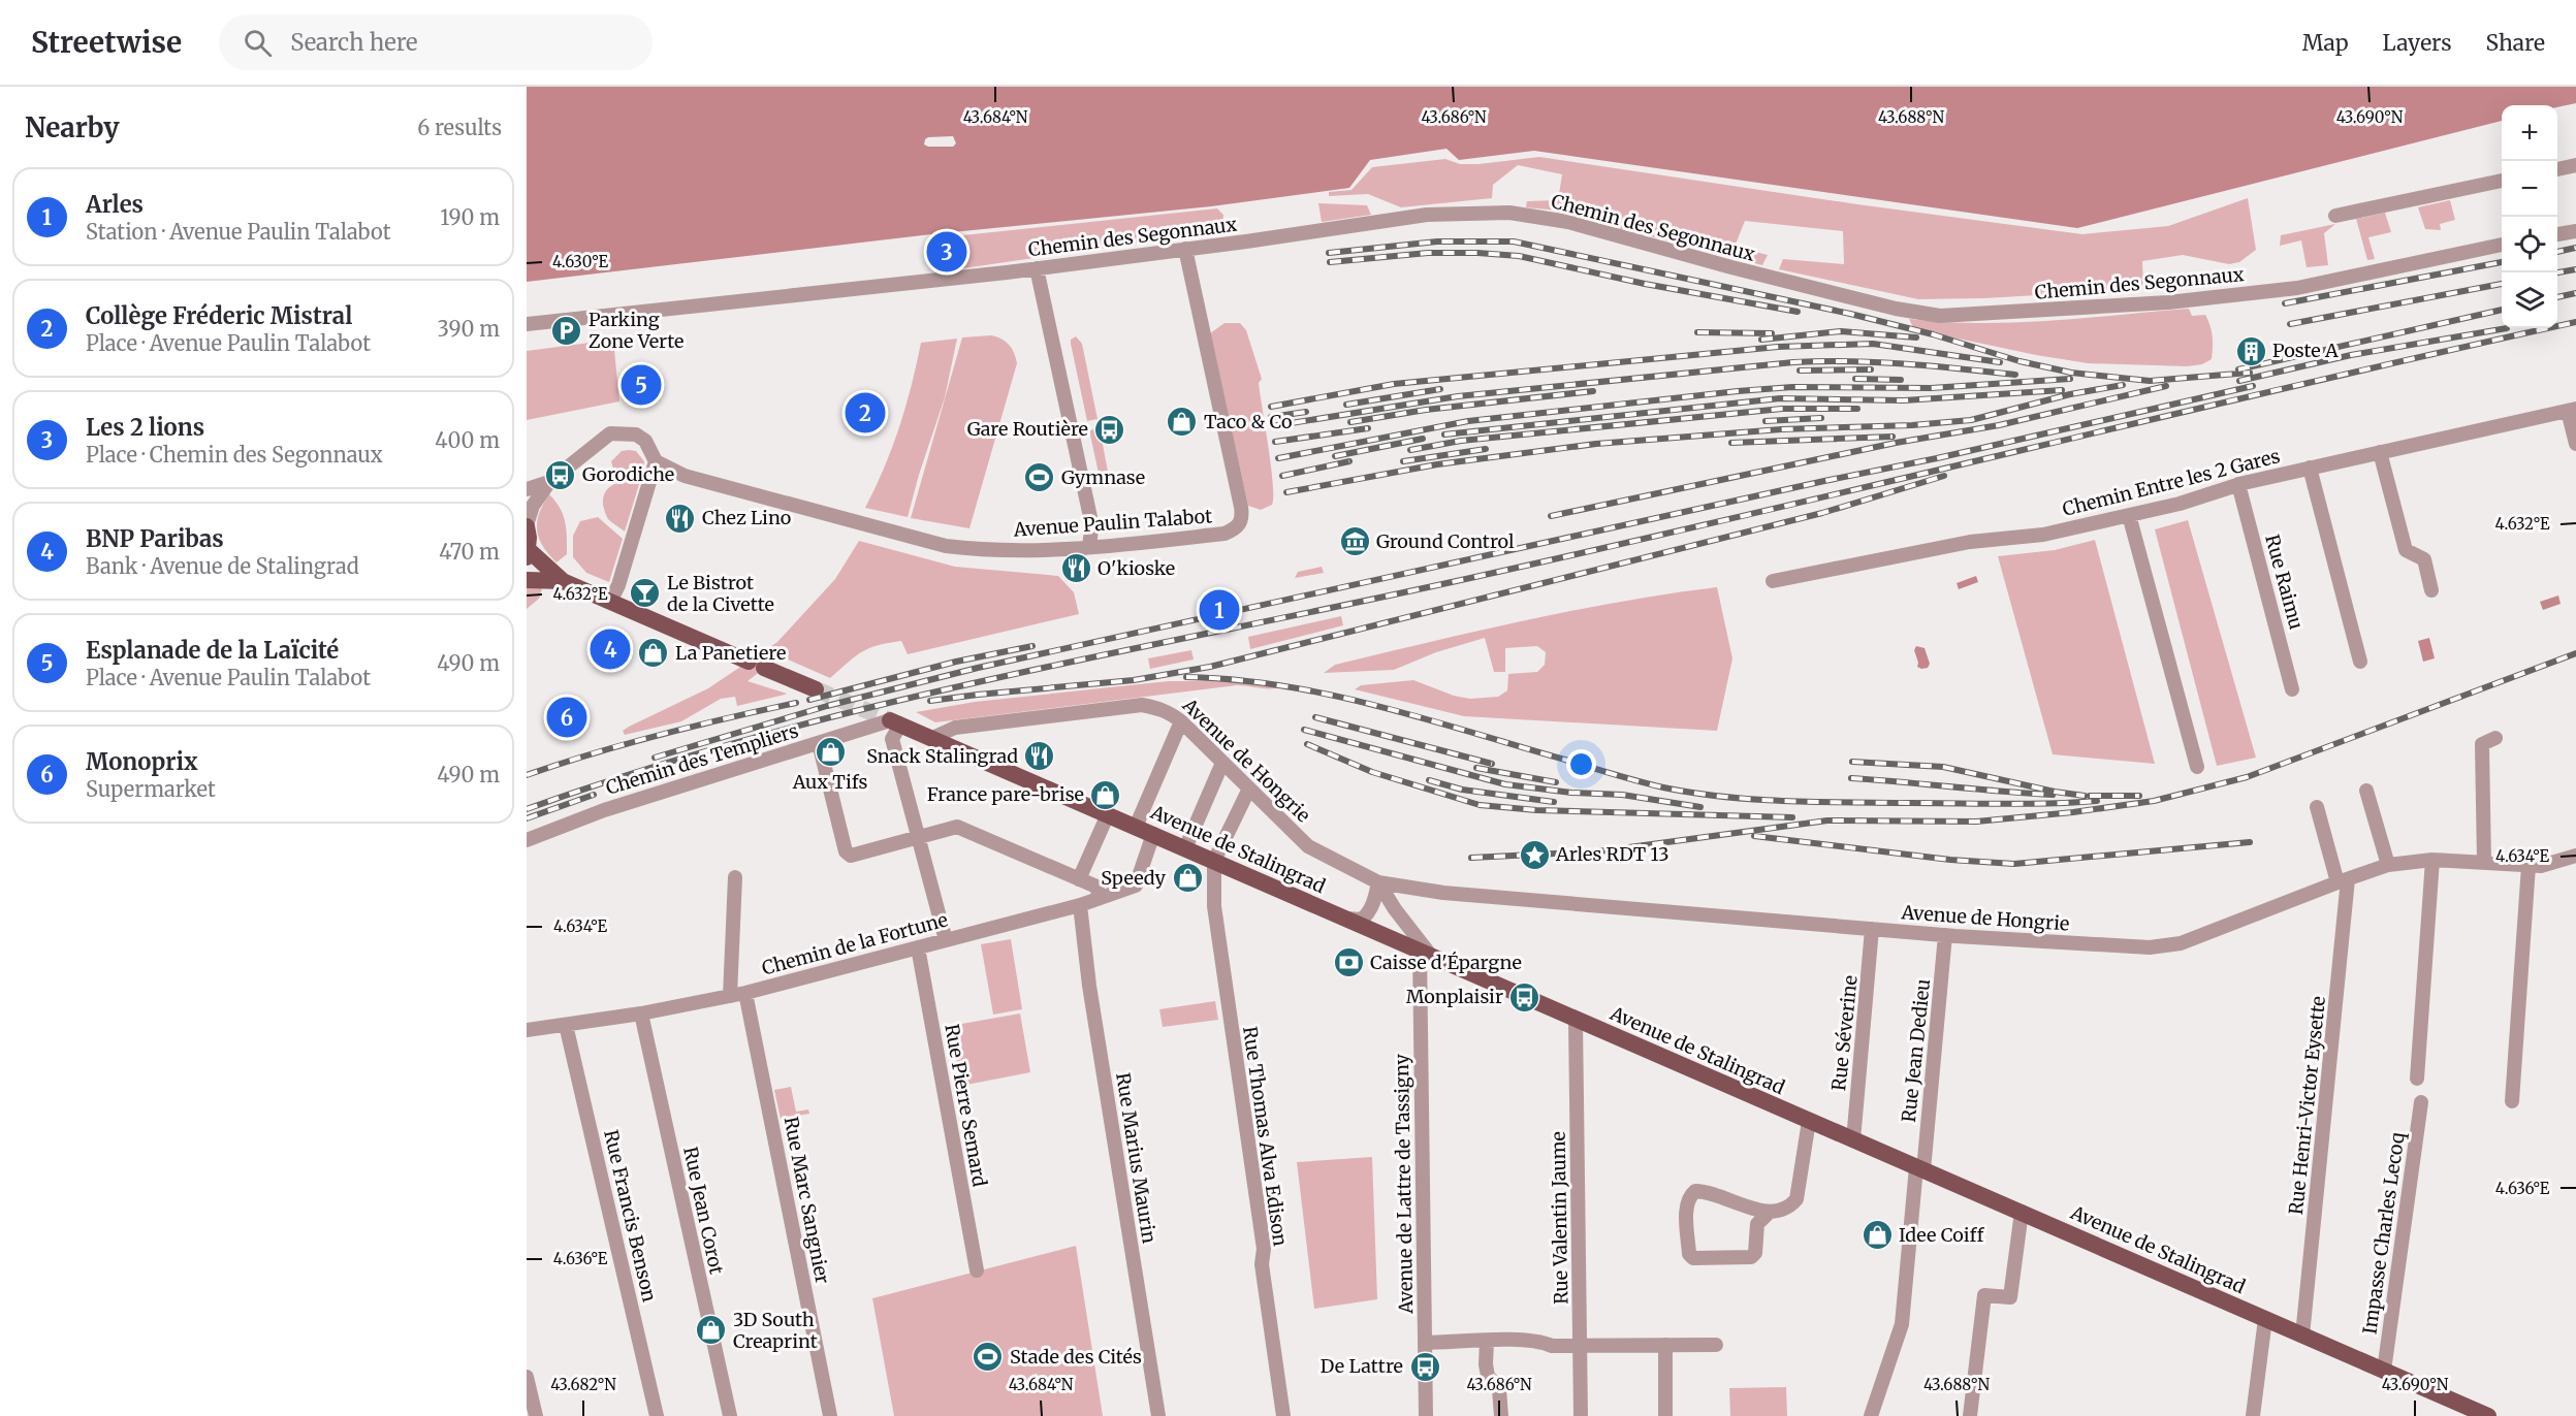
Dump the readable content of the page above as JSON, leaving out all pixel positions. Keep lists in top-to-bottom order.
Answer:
{
  "streets": {
    "main road": ["Avenue de Stalingrad"],
    "street": [
      "Chemin des Segonnaux",
      "Chemin Entre les 2 Gares",
      "Avenue Paulin Talabot",
      "Rue Raimu",
      "Chemin des Templiers",
      "Avenue de Hongrie",
      "Chemin de la Fortune",
      "Rue Séverine",
      "Rue Jean Dedieu",
      "Rue Pierre Semard",
      "Rue Henri-Victor Eysette",
      "Rue Thomas Alva Edison",
      "Rue Marius Maurin",
      "Avenue de Lattre de Tassigny",
      "Rue Marc Sangnier",
      "Rue Jean Corot",
      "Rue Francis Benson",
      "Rue Valentin Jaume",
      "Impasse Charles Lecoq"
    ]
  },
  "crossings": [
    ["Chemin des Segonnaux", "Avenue Paulin Talabot"],
    ["Chemin Entre les 2 Gares", "Rue Raimu"],
    ["Chemin des Templiers", "Avenue de Stalingrad"],
    ["Avenue de Hongrie", "Avenue de Stalingrad"],
    ["Avenue de Hongrie", "Rue Séverine"],
    ["Avenue de Hongrie", "Rue Jean Dedieu"],
    ["Avenue de Hongrie", "Rue Henri-Victor Eysette"],
    ["Avenue de Stalingrad", "Chemin de la Fortune"],
    ["Avenue de Stalingrad", "Rue Séverine"],
    ["Avenue de Stalingrad", "Rue Jean Dedieu"],
    ["Avenue de Stalingrad", "Rue Henri-Victor Eysette"],
    ["Avenue de Stalingrad", "Rue Thomas Alva Edison"],
    ["Avenue de Stalingrad", "Avenue de Lattre de Tassigny"],
    ["Avenue de Stalingrad", "Rue Valentin Jaume"],
    ["Avenue de Stalingrad", "Impasse Charles Lecoq"],
    ["Chemin de la Fortune", "Rue Pierre Semard"],
    ["Chemin de la Fortune", "Rue Marius Maurin"],
    ["Chemin de la Fortune", "Rue Marc Sangnier"],
    ["Chemin de la Fortune", "Rue Jean Corot"],
    ["Chemin de la Fortune", "Rue Francis Benson"]
  ],
  "places": {
    "parking": ["Parking Zone Verte"],
    "building": ["Poste A"],
    "shop": [
      "Taco & Co",
      "La Panetiere",
      "Aux Tifs",
      "France pare-brise",
      "Speedy",
      "Idee Coiff",
      "3D South Creaprint"
    ],
    "bus stop": [
      "Gare Routière",
      "Gorodiche",
      "Monplaisir",
      "De Lattre"
    ],
    "sports": ["Gymnase", "Stade des Cités"],
    "restaurant": ["Chez Lino", "O'kioske", "Snack Stalingrad"],
    "museum": ["Ground Control"],
    "bar": ["Le Bistrot de la Civette"],
    "place": ["Arles RDT 13"],
    "bank": ["Caisse d'Épargne"]
  },
  "page": {
    "header": "Streetwise",
    "search": "Search here",
    "nav": ["Map", "Layers", "Share"],
    "heading": ["Nearby", "6 results"],
    "map_buttons": ["+", "−"],
    "list": [
      {
        "mark": "1",
        "name": "Arles",
        "note": "Station · Avenue Paulin Talabot",
        "value": "190 m"
      },
      {
        "mark": "2",
        "name": "Collège Fréderic Mistral",
        "note": "Place · Avenue Paulin Talabot",
        "value": "390 m"
      },
      {
        "mark": "3",
        "name": "Les 2 lions",
        "note": "Place · Chemin des Segonnaux",
        "value": "400 m"
      },
      {
        "mark": "4",
        "name": "BNP Paribas",
        "note": "Bank · Avenue de Stalingrad",
        "value": "470 m"
      },
      {
        "mark": "5",
        "name": "Esplanade de la Laïcité",
        "note": "Place · Avenue Paulin Talabot",
        "value": "490 m"
      },
      {
        "mark": "6",
        "name": "Monoprix",
        "note": "Supermarket",
        "value": "490 m"
      }
    ],
    "pins": [
      "3",
      "5",
      "2",
      "1",
      "4",
      "6"
    ]
  },
  "coordinates": [
    "43.684°N",
    "43.686°N",
    "43.688°N",
    "43.690°N",
    "4.630°E",
    "4.632°E",
    "4.634°E",
    "4.636°E",
    "43.682°N"
  ]
}
